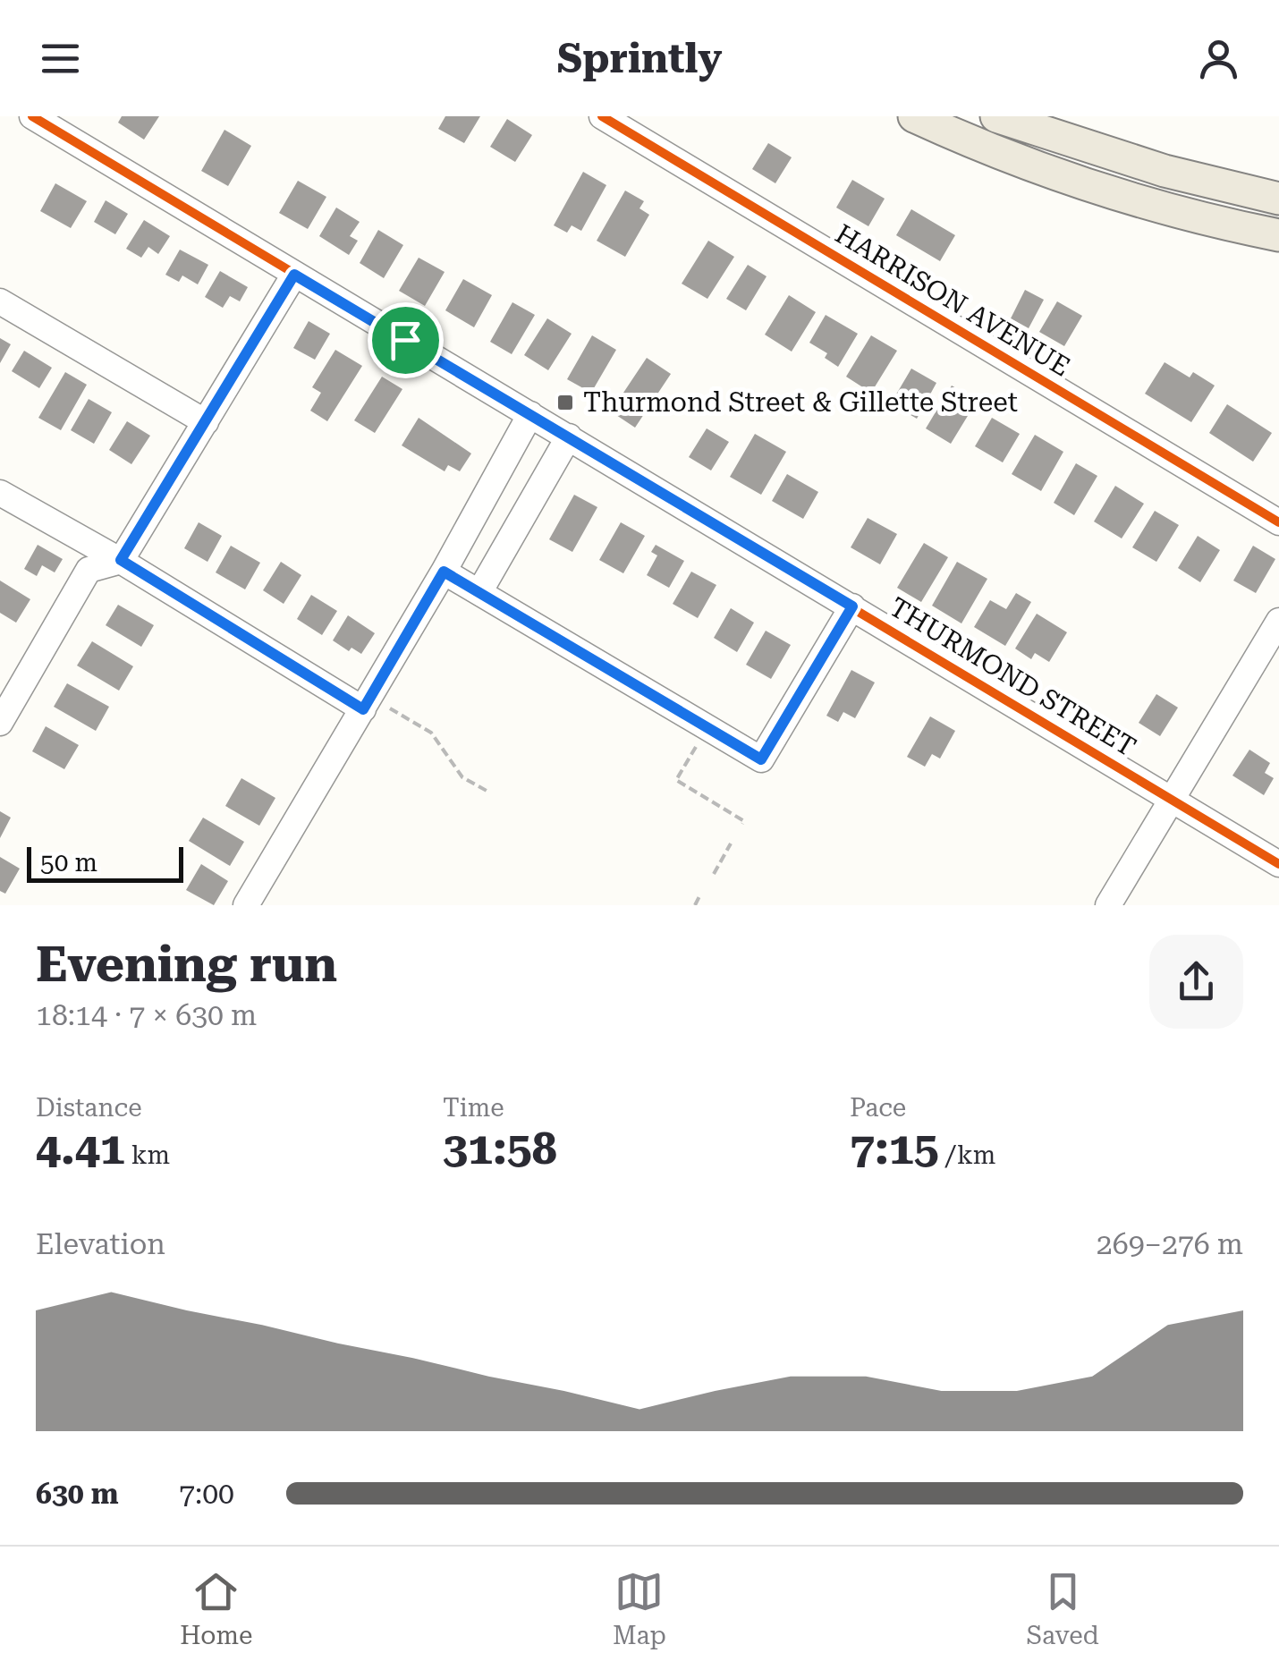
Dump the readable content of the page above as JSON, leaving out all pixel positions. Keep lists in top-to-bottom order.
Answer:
{
  "streets": {
    "street": ["HARRISON AVENUE", "THURMOND STREET"]
  },
  "places": {
    "transit": ["Thurmond Street & Gillette Street"]
  },
  "scale_bar": "50 m",
  "page": {
    "header": "Sprintly",
    "scale": "50 m",
    "heading": ["Evening run", "18:14 · 7 × 630 m"],
    "stats": [
      ["Distance", "4.41 km"],
      ["Time", "31:58"],
      ["Pace", "7:15 /km"]
    ],
    "chart": ["Elevation", "269–276 m"],
    "list": [
      {
        "name": "630 m",
        "note": "7:00"
      }
    ],
    "tabs": ["Home", "Map", "Saved"]
  }
}
